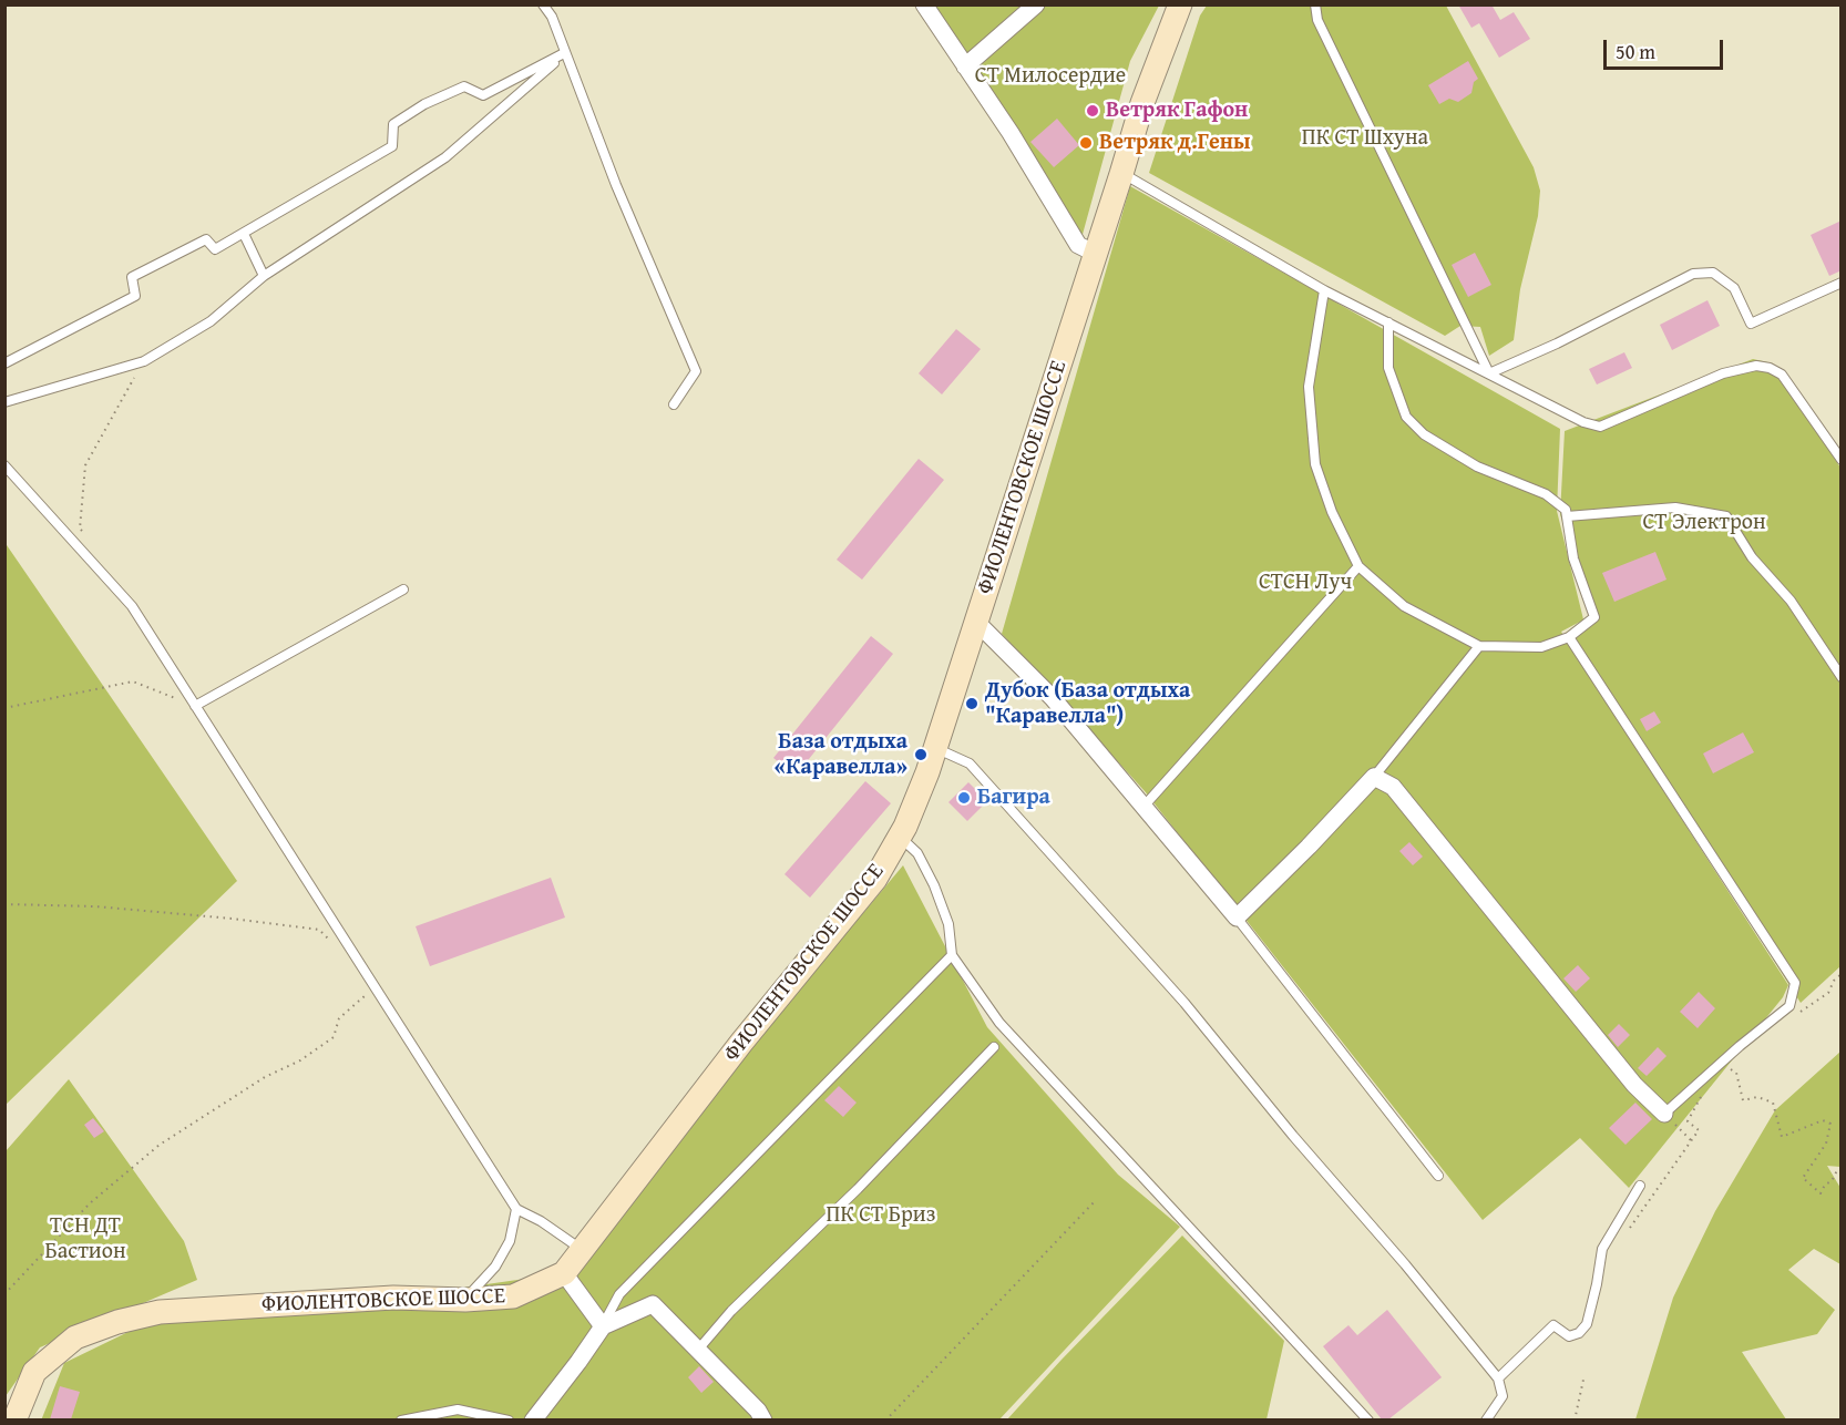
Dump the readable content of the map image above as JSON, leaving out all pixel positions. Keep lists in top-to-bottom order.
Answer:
{
  "streets": {
    "main road": ["ФИОЛЕНТОВСКОЕ ШОССЕ"]
  },
  "parks": [
    "СТ Милосердие",
    "ПК СТ Шхуна",
    "СТ Электрон",
    "СТСН Луч",
    "ПК СТ Бриз",
    "ТСН ДТ Бастион"
  ],
  "places": [
    "Ветряк Гафон",
    "Ветряк д.Гены",
    "Дубок (База отдыха \"Каравелла\")",
    "База отдыха «Каравелла»",
    "Багира"
  ],
  "scale_bar": "50 m"
}
